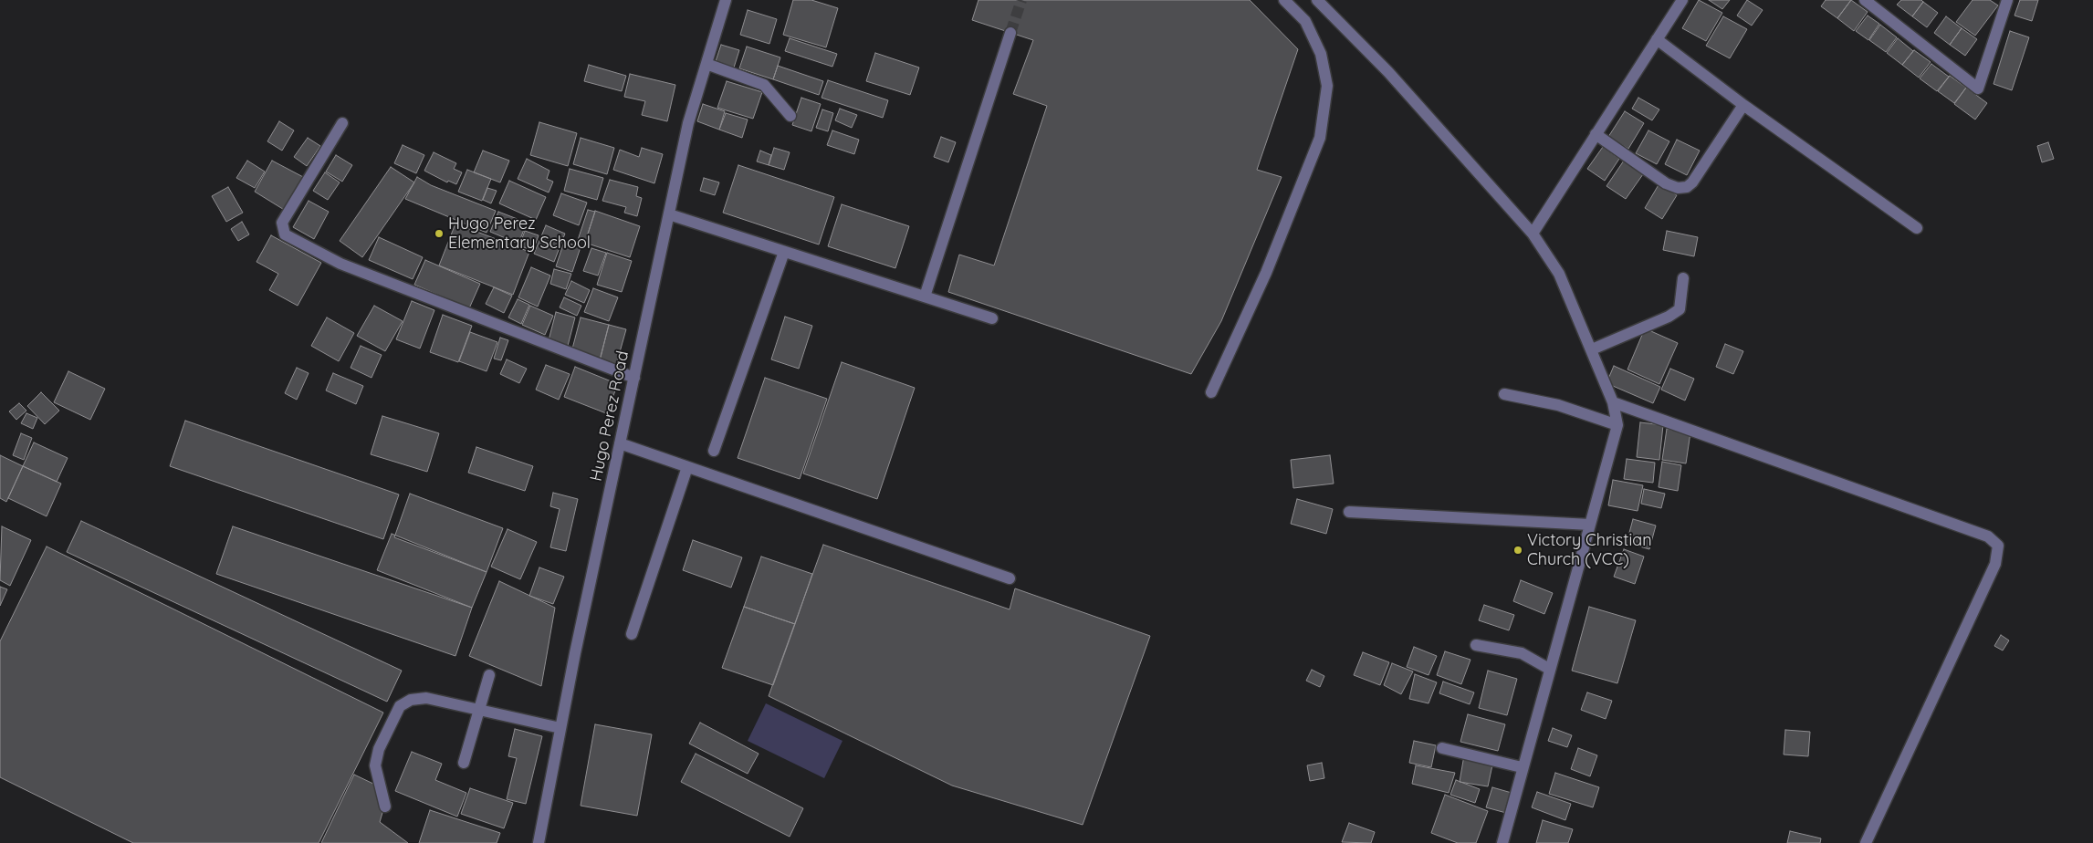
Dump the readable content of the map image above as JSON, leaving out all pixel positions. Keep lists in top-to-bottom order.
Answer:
{
  "streets": {
    "street": ["Hugo Perez Road"]
  },
  "places": ["Hugo Perez Elementary School", "Victory Christian Church (VCC)"]
}
